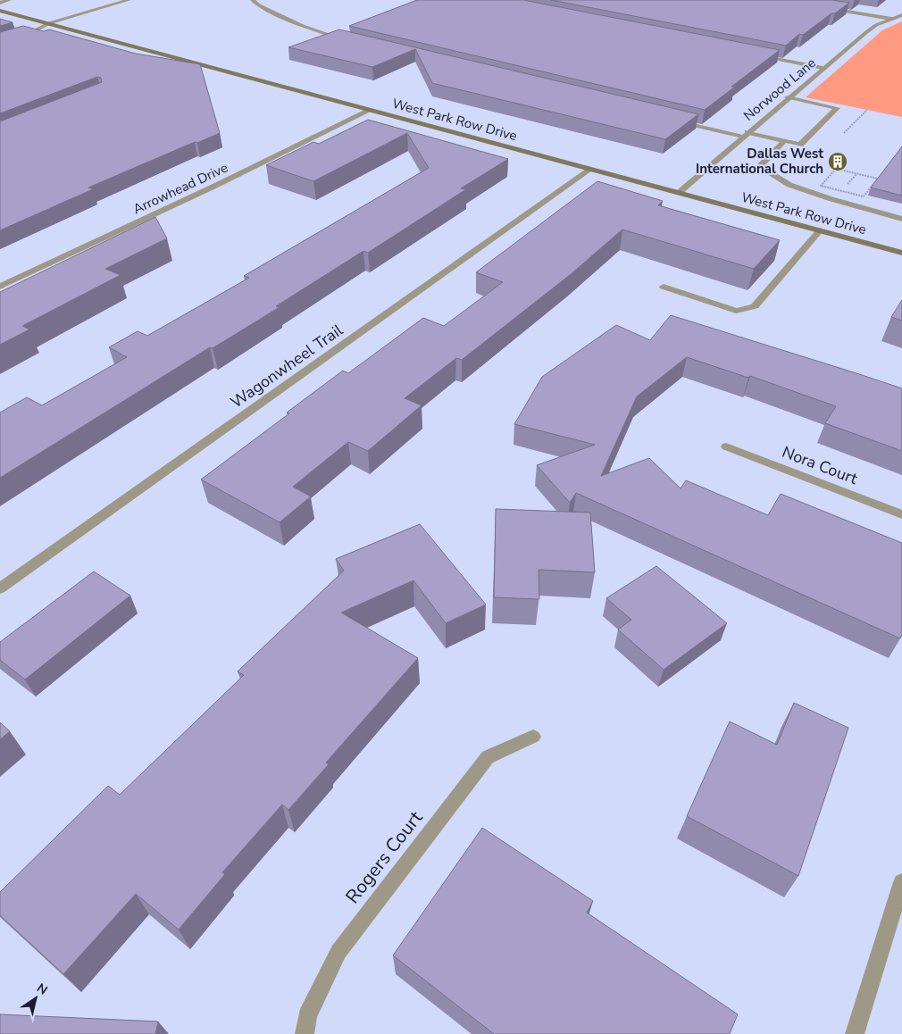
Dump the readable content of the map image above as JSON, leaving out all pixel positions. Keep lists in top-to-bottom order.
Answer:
{
  "streets": {
    "main road": ["West Park Row Drive"],
    "street": [
      "Norwood Lane",
      "Arrowhead Drive",
      "Wagonwheel Trail",
      "Nora Court",
      "Rogers Court"
    ]
  },
  "crossings": [
    ["Norwood Lane", "West Park Row Drive"],
    ["West Park Row Drive", "Arrowhead Drive"],
    ["West Park Row Drive", "Wagonwheel Trail"]
  ],
  "places": {
    "building": ["Dallas West International Church"]
  },
  "north": "top right"
}
